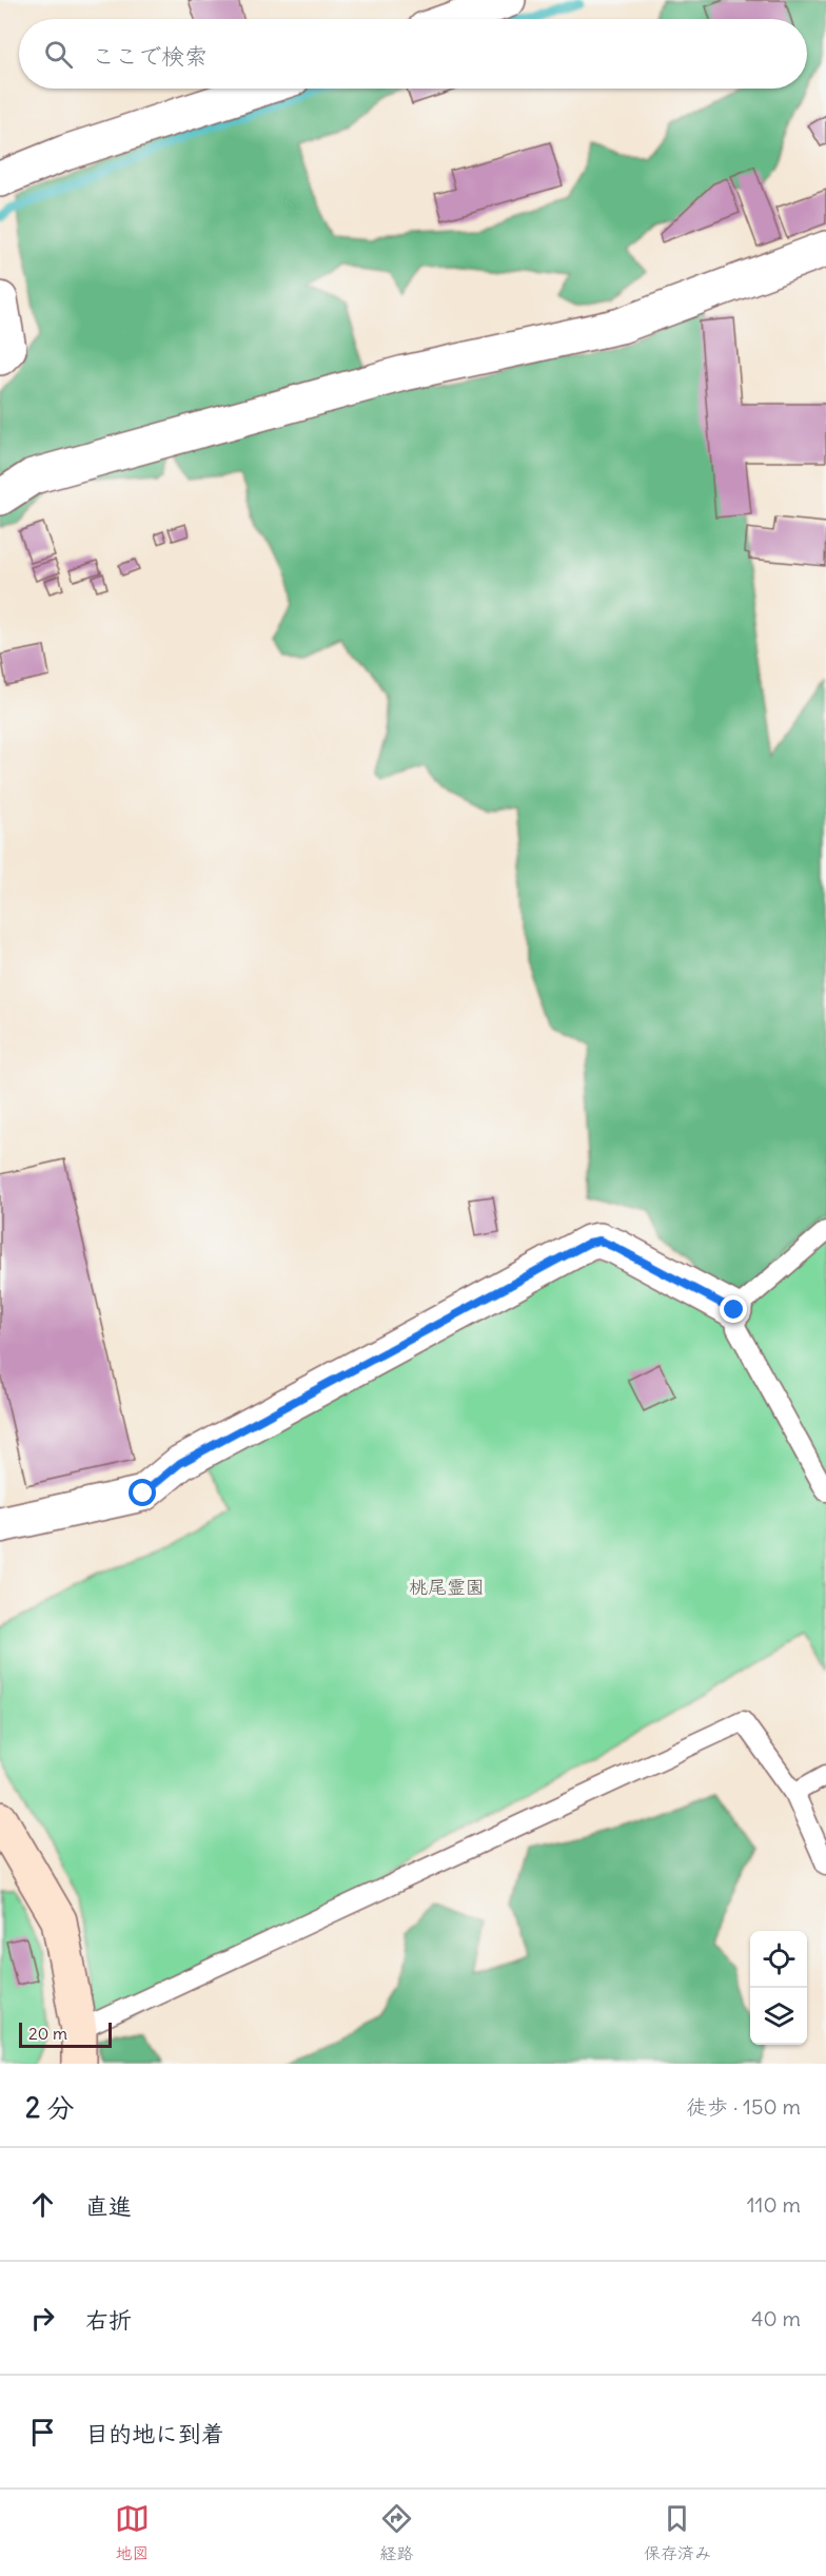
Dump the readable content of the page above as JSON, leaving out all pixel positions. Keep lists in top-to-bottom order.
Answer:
{
  "parks": ["桃尾霊園"],
  "scale_bar": "20 m",
  "page": {
    "search": "ここで検索",
    "scale": "20 m",
    "heading": ["2 分", "徒歩 · 150 m"],
    "list": [
      ["直進", "110 m"],
      ["右折", "40 m"],
      "目的地に到着"
    ],
    "nav": ["地図", "経路", "保存済み"]
  }
}
